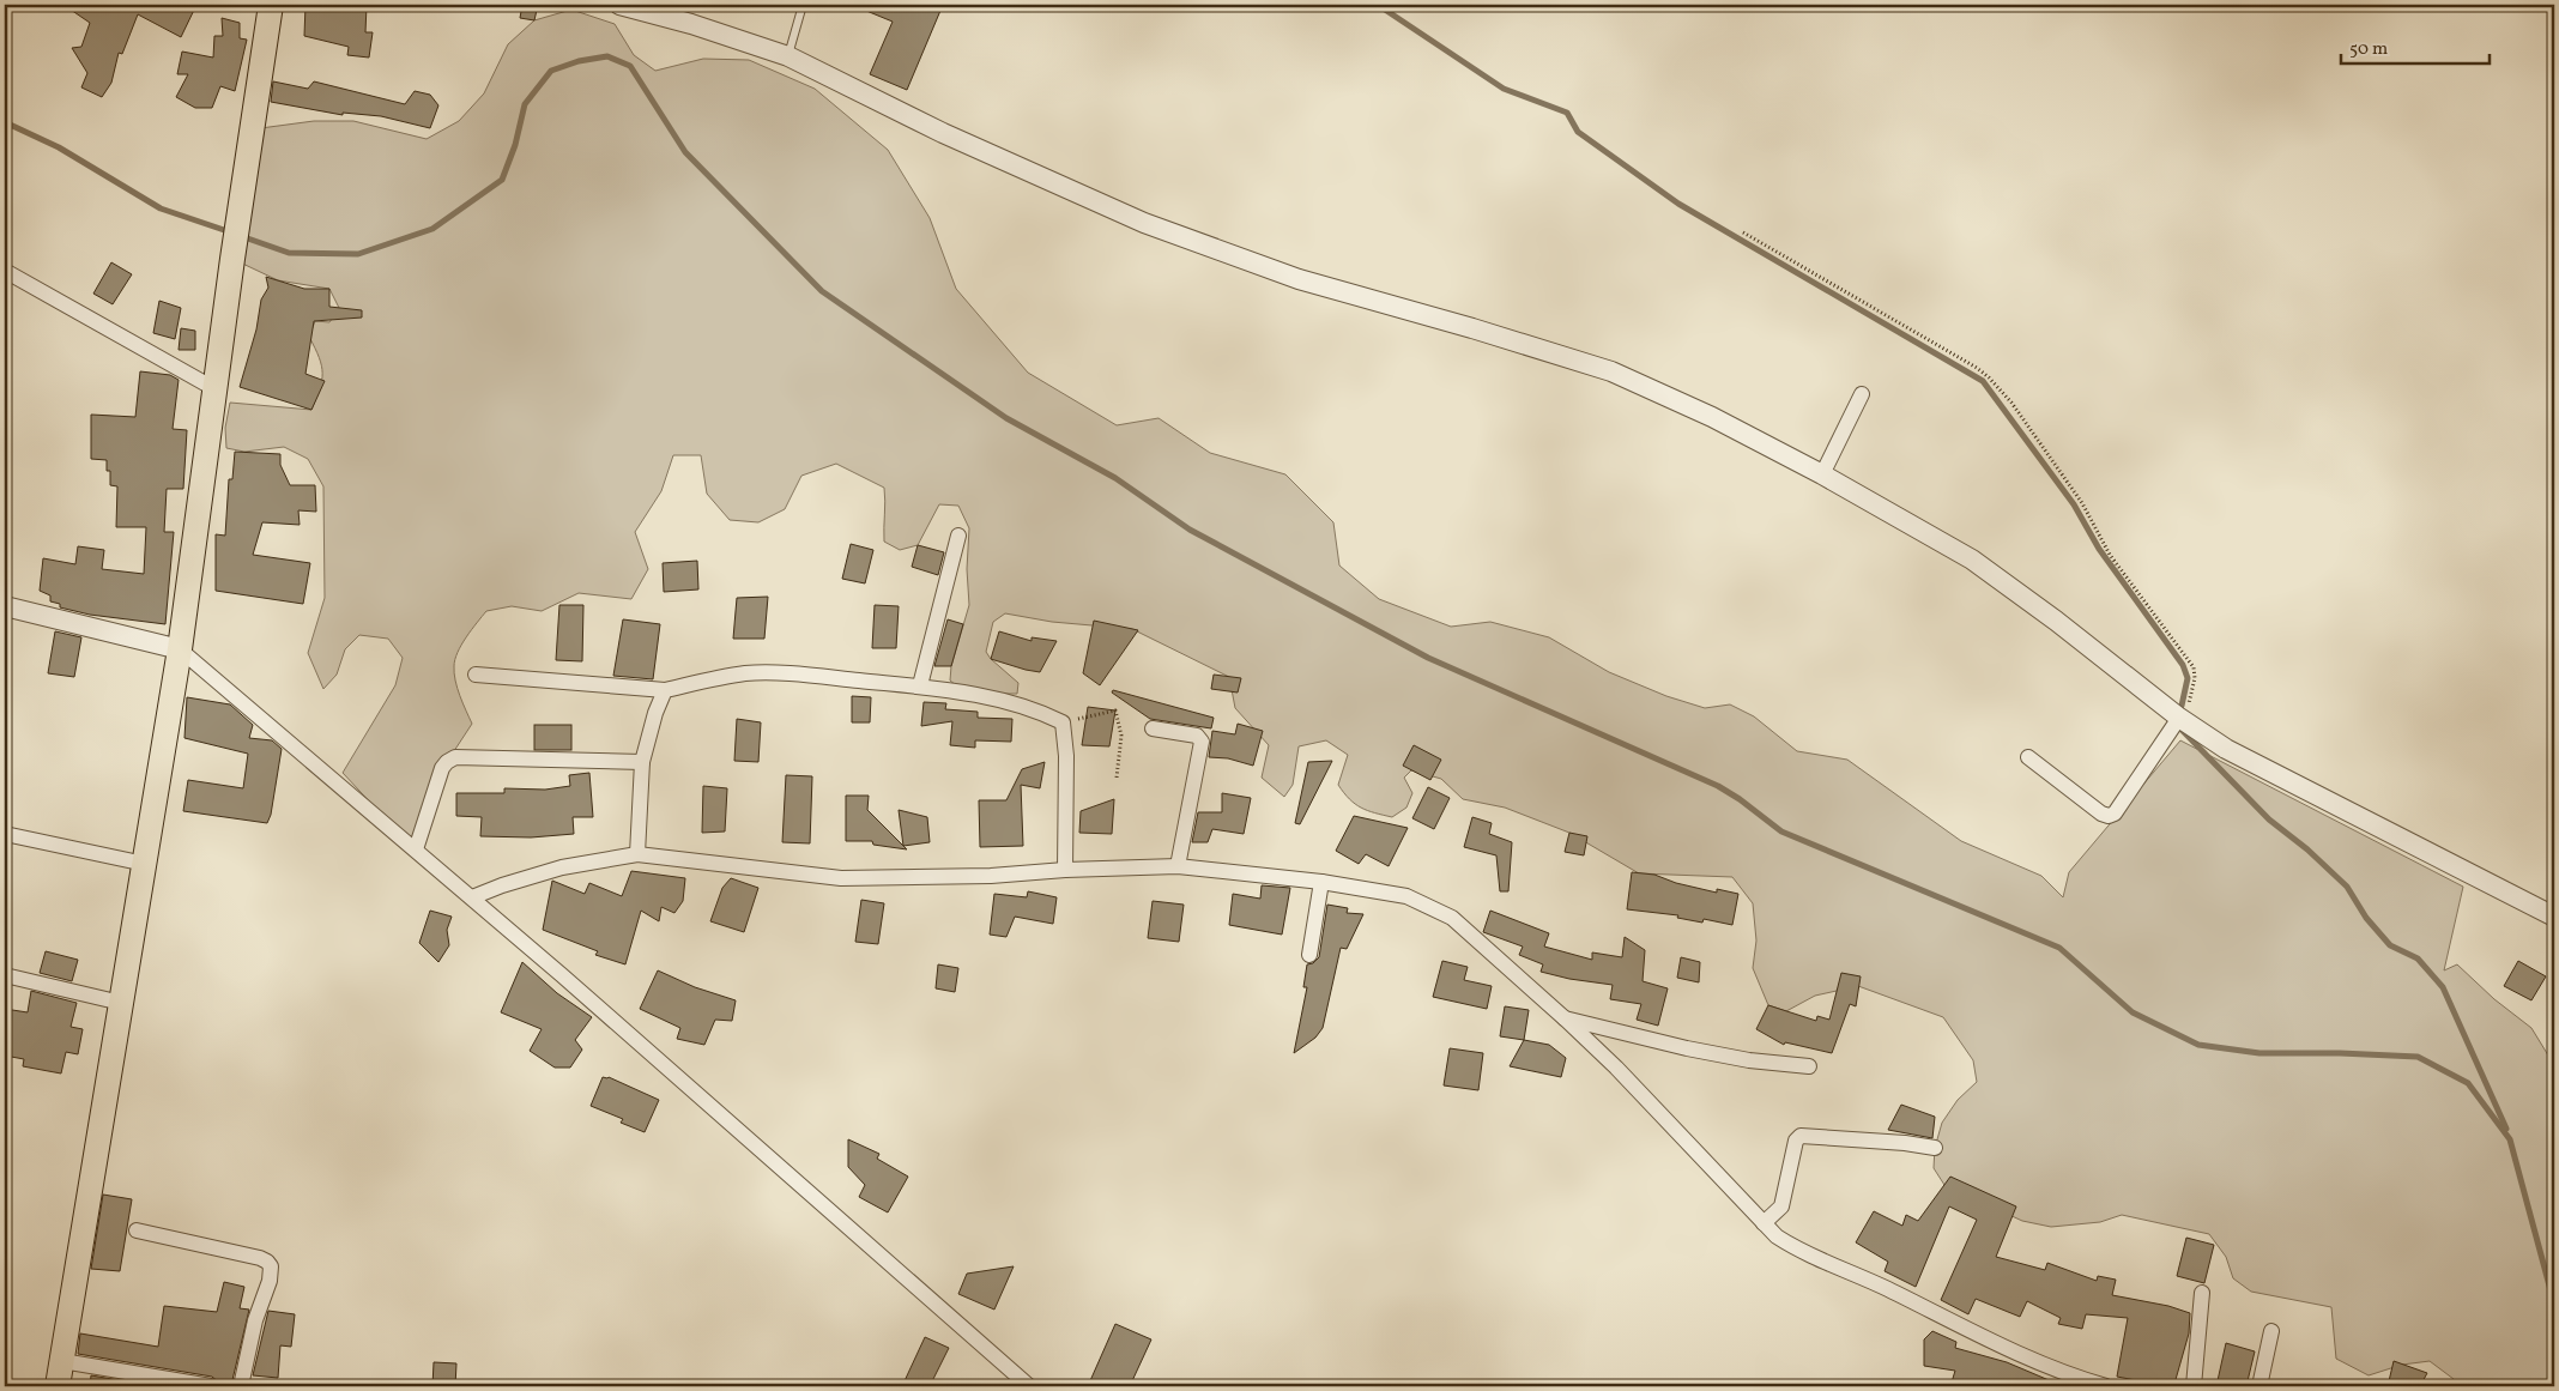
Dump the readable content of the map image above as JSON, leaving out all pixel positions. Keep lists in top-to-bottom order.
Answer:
{
  "scale_bar": "50 m"
}
